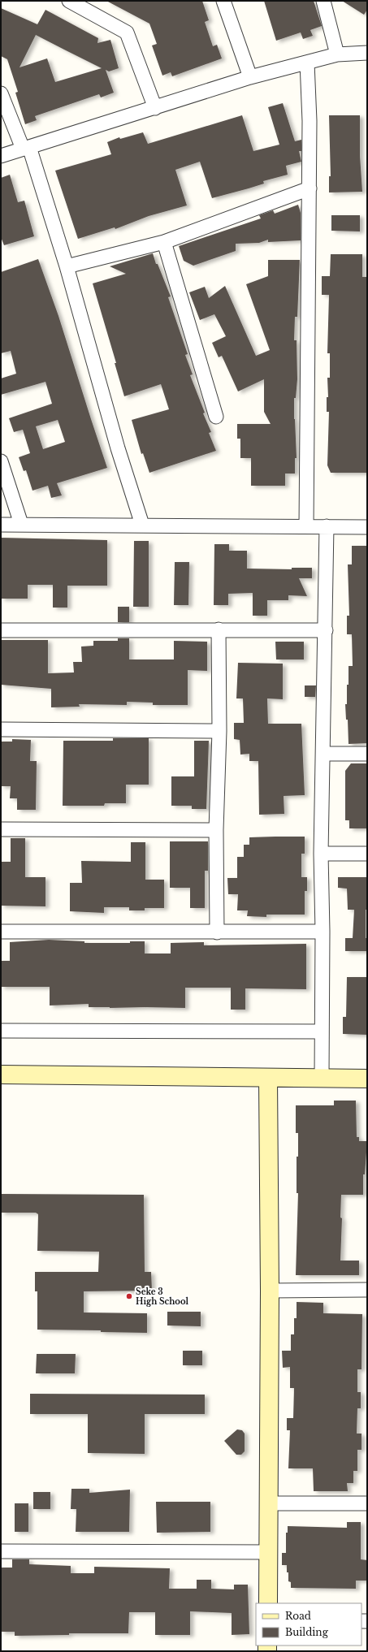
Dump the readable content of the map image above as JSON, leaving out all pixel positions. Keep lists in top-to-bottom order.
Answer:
{
  "places": ["Seke 3 High School"],
  "legend": ["Road", "Building"]
}
